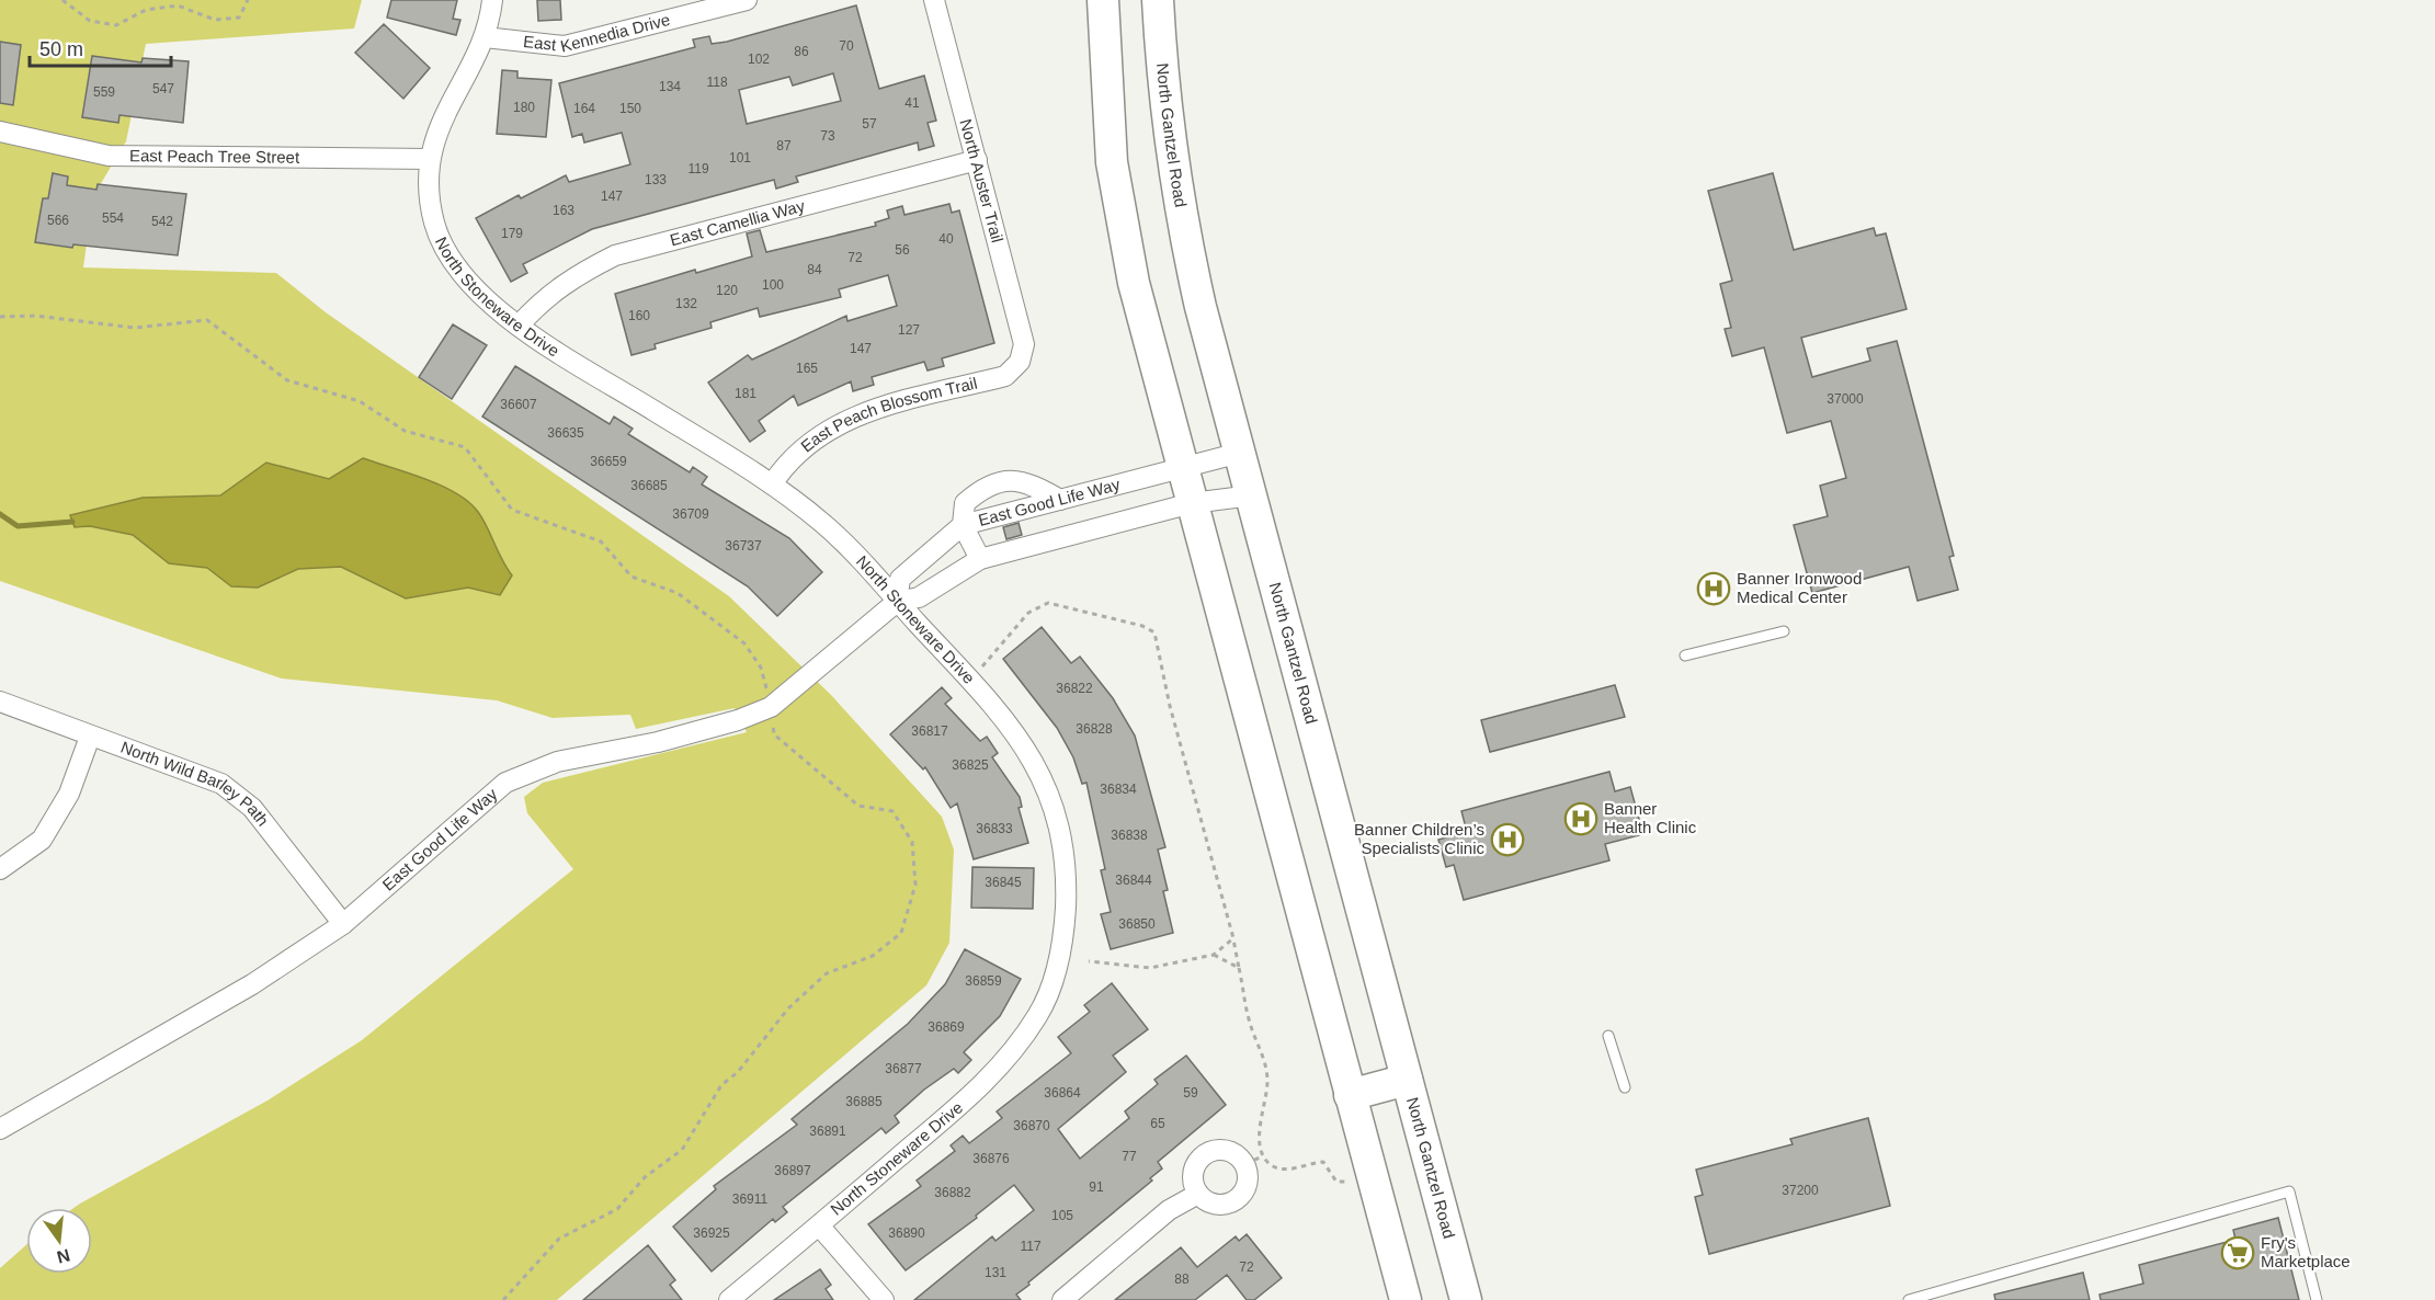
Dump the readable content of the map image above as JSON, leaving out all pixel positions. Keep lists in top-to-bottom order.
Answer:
{
  "streets": {
    "main road": ["North Gantzel Road"],
    "street": [
      "East Kennedia Drive",
      "East Peach Tree Street",
      "North Auster Trail",
      "East Camellia Way",
      "North Stoneware Drive",
      "East Peach Blossom Trail",
      "East Good Life Way",
      "North Wild Barley Path"
    ]
  },
  "crossings": [
    ["East Kennedia Drive", "North Stoneware Drive"],
    ["North Gantzel Road", "East Good Life Way"],
    ["East Peach Tree Street", "North Stoneware Drive"],
    ["North Auster Trail", "East Camellia Way"],
    ["North Auster Trail", "East Peach Blossom Trail"],
    ["East Camellia Way", "North Stoneware Drive"],
    ["North Stoneware Drive", "East Peach Blossom Trail"],
    ["North Stoneware Drive", "East Good Life Way"],
    ["East Good Life Way", "North Wild Barley Path"]
  ],
  "places": {
    "hospital": ["Banner Ironwood Medical Center", "Banner Health Clinic", "Banner Children’s Specialists Clinic"],
    "supermarket": ["Fry's Marketplace"]
  },
  "house_numbers": [
    "70",
    "86",
    "102",
    "118",
    "134",
    "547",
    "559",
    "41",
    "180",
    "164",
    "150",
    "57",
    "73",
    "87",
    "101",
    "119",
    "133",
    "147",
    "163",
    "554",
    "566",
    "542",
    "179",
    "40",
    "56",
    "72",
    "84",
    "100",
    "120",
    "132",
    "160",
    "127",
    "147",
    "165",
    "181",
    "37000",
    "36607",
    "36635",
    "36659",
    "36685",
    "36709",
    "36737",
    "36822",
    "36828",
    "36817",
    "36825",
    "36834",
    "36833",
    "36838",
    "36844",
    "36845",
    "36850",
    "36859",
    "36869",
    "36877",
    "36864",
    "59",
    "36885",
    "65",
    "36870",
    "36891",
    "77",
    "36876",
    "36897",
    "91",
    "37200",
    "36882",
    "36911",
    "105",
    "36925",
    "36890",
    "117",
    "72",
    "131",
    "88"
  ],
  "scale_bar": "50 m",
  "north": "bottom"
}
